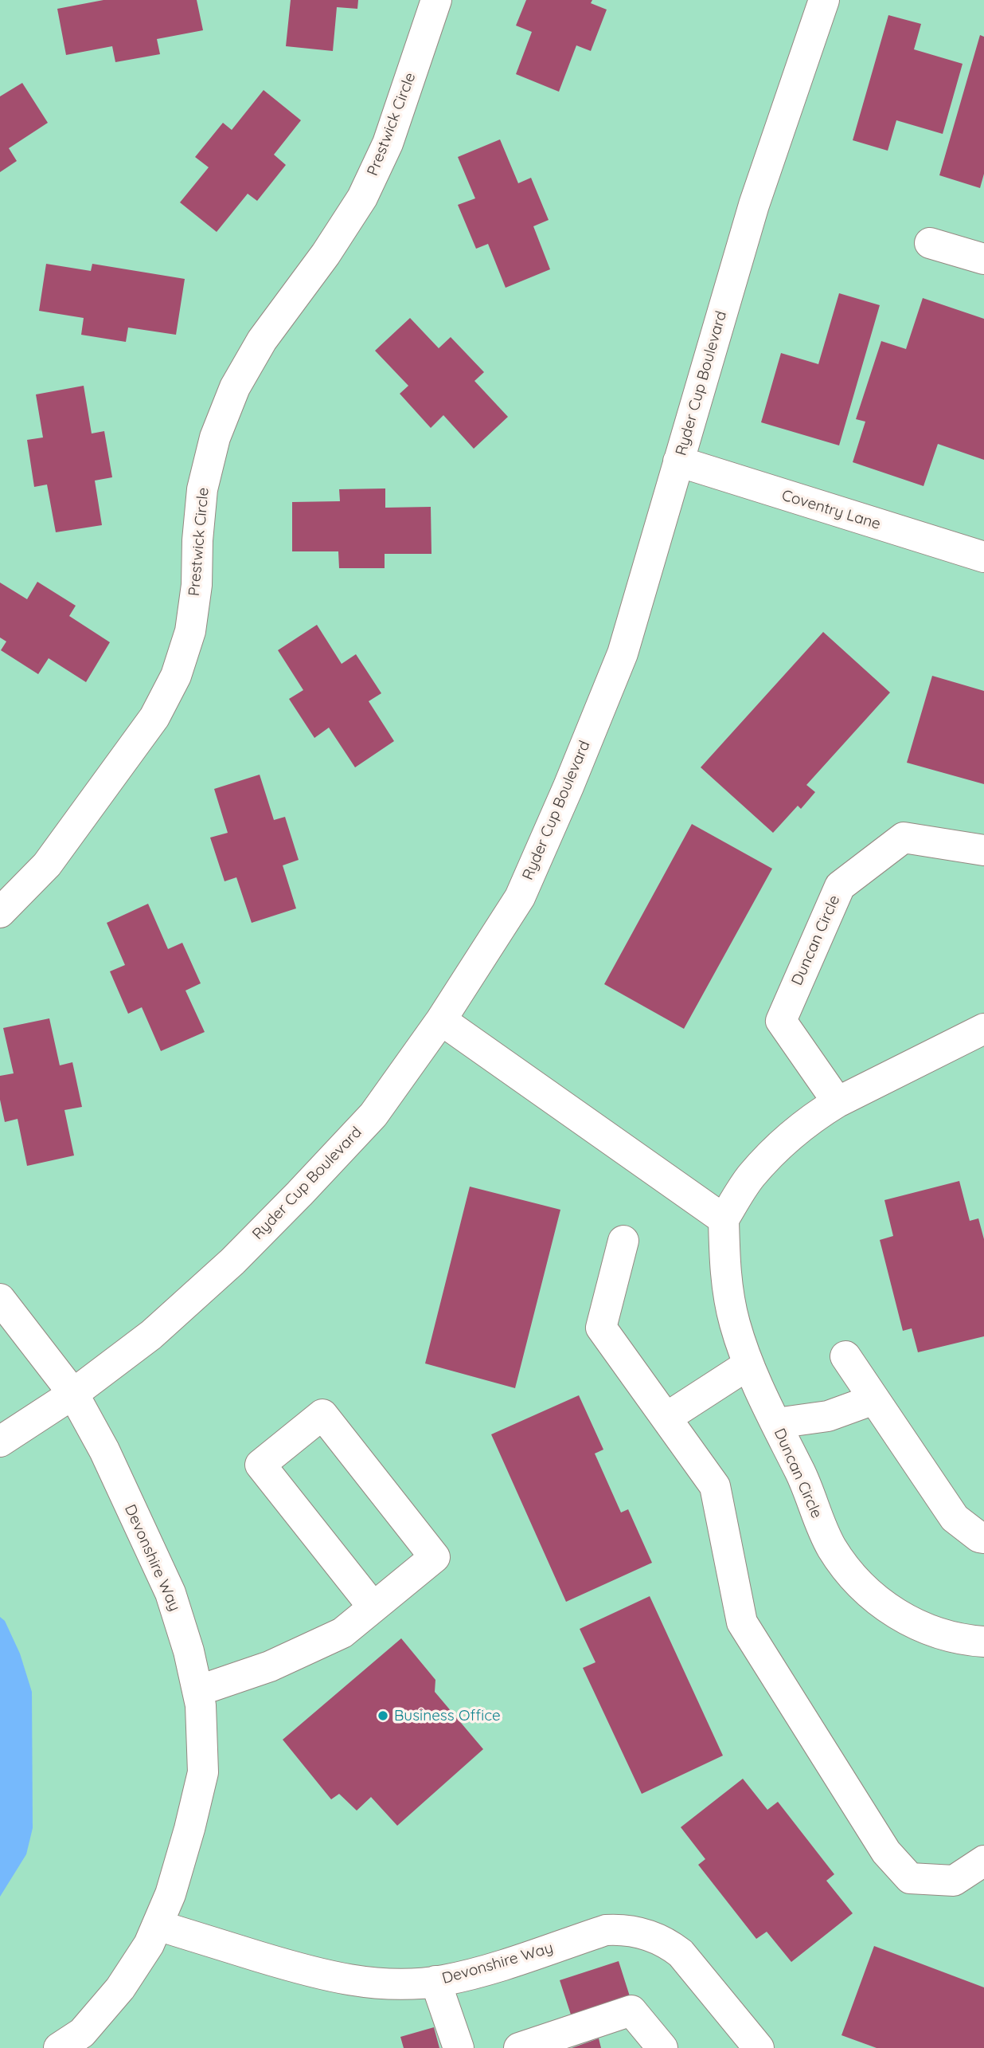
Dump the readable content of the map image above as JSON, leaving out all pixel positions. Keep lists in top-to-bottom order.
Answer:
{
  "streets": {
    "street": [
      "Prestwick Circle",
      "Ryder Cup Boulevard",
      "Coventry Lane",
      "Duncan Circle",
      "Devonshire Way"
    ]
  },
  "crossings": [
    ["Ryder Cup Boulevard", "Coventry Lane"],
    ["Ryder Cup Boulevard", "Devonshire Way"]
  ],
  "places": ["Business Office"]
}
